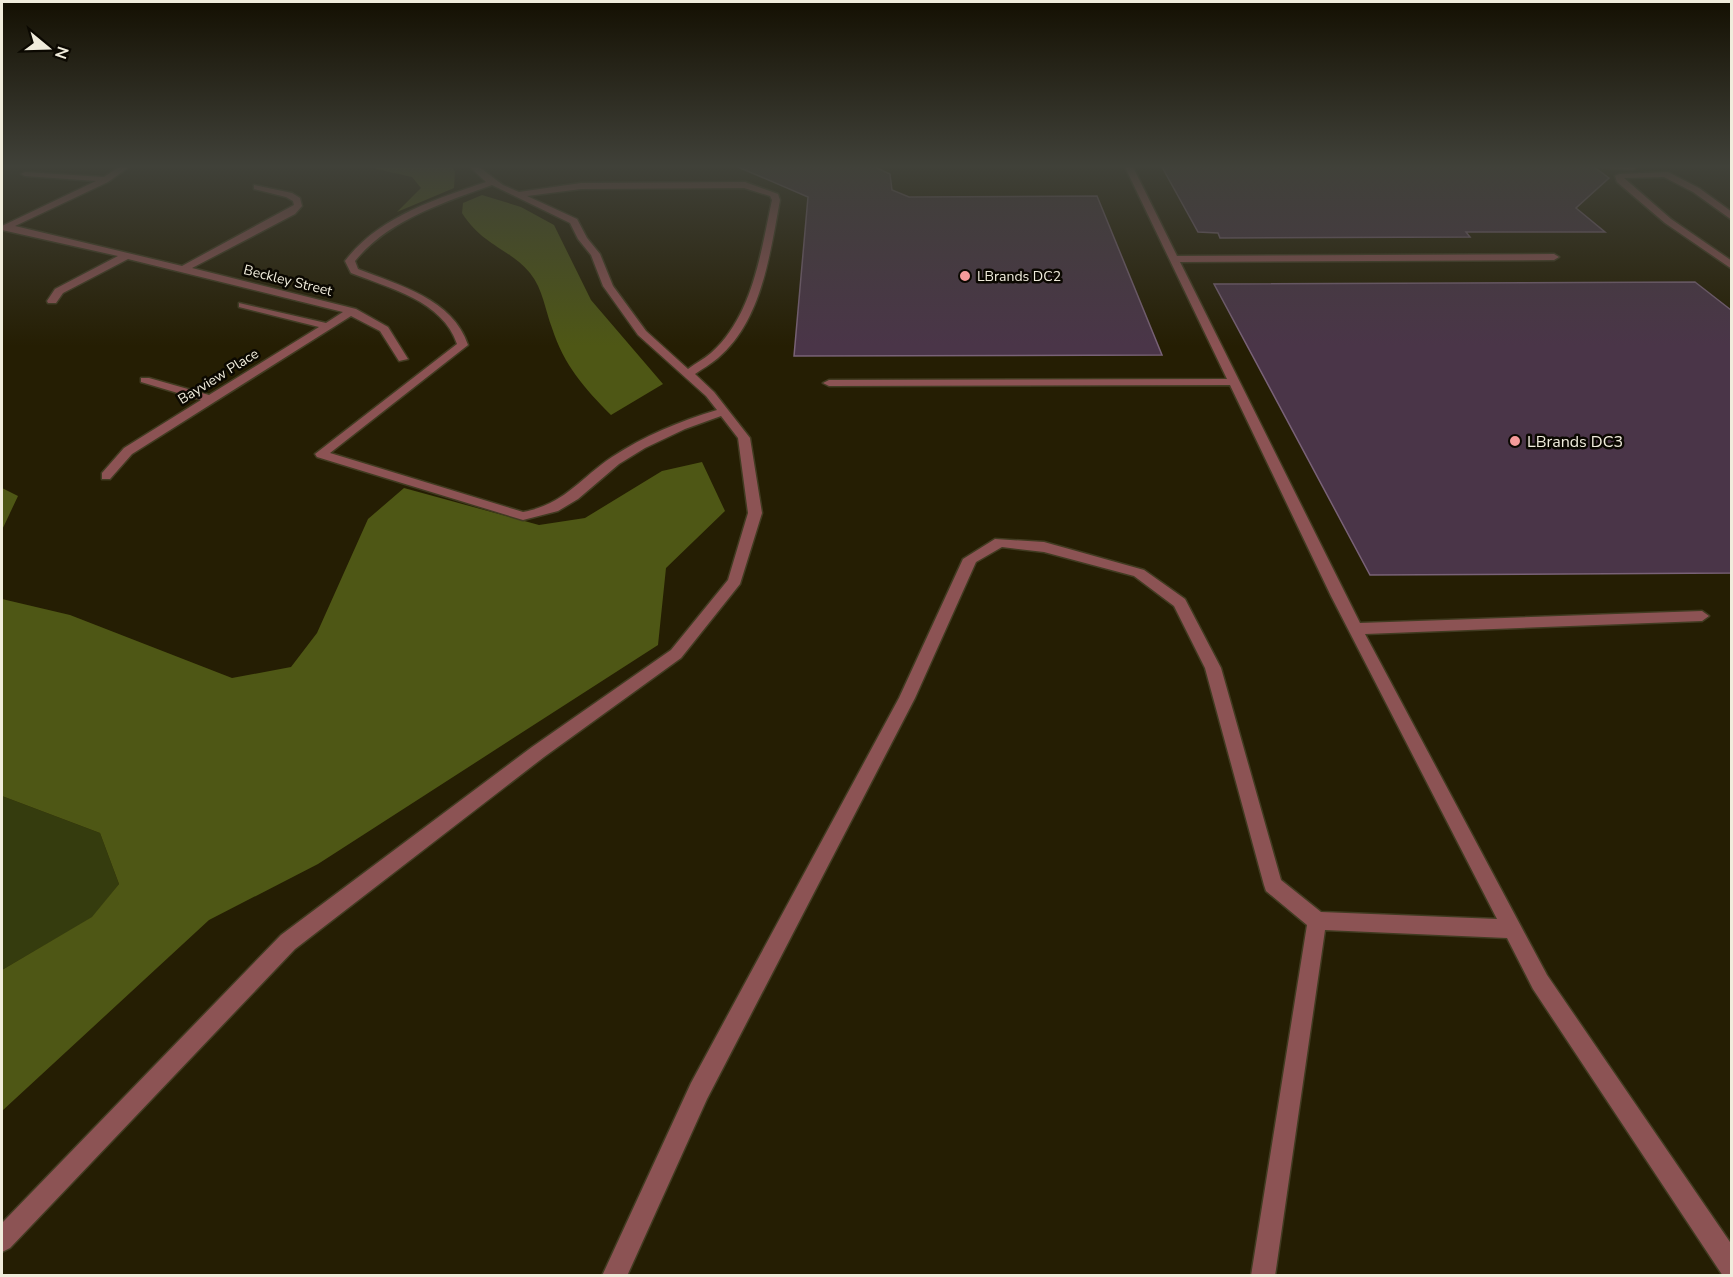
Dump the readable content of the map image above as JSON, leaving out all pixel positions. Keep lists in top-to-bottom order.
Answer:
{
  "streets": {
    "street": ["Beckley Street", "Bayview Place"]
  },
  "crossings": [
    ["Beckley Street", "Bayview Place"]
  ],
  "places": ["LBrands DC2", "LBrands DC3"],
  "north": "right"
}
